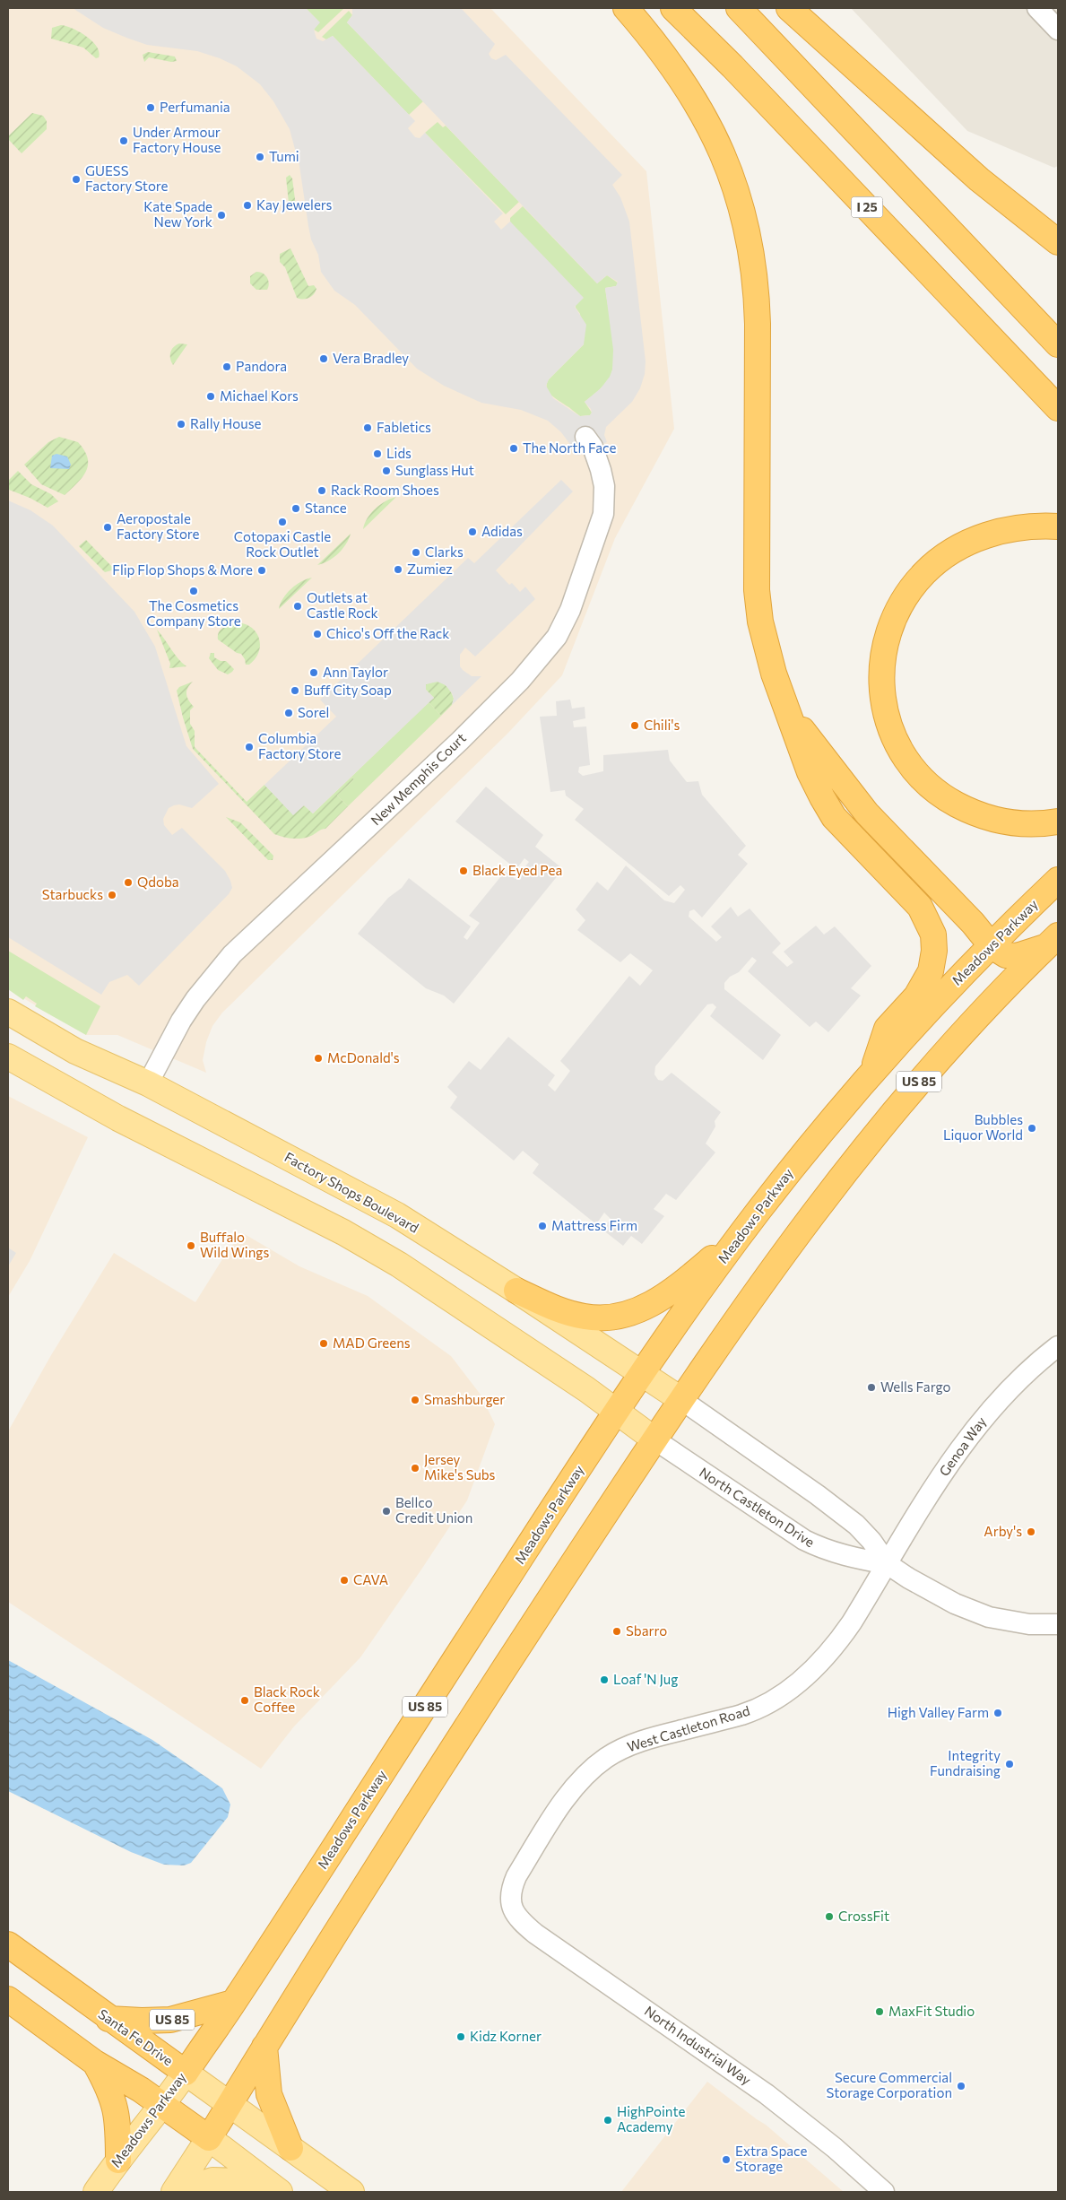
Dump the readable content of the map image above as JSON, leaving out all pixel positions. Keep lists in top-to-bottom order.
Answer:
{
  "streets": {
    "highway": [
      "I 25",
      "Meadows Parkway",
      "US 85",
      "Santa Fe Drive"
    ],
    "main road": ["Factory Shops Boulevard", "North Castleton Drive"],
    "street": [
      "New Memphis Court",
      "Genoa Way",
      "West Castleton Road",
      "North Industrial Way"
    ]
  },
  "crossings": [
    ["New Memphis Court", "Factory Shops Boulevard"],
    ["Meadows Parkway", "US 85"],
    ["Meadows Parkway", "Factory Shops Boulevard"],
    ["Meadows Parkway", "North Castleton Drive"],
    ["Meadows Parkway", "Santa Fe Drive"],
    ["US 85", "Factory Shops Boulevard"],
    ["US 85", "North Castleton Drive"],
    ["US 85", "Santa Fe Drive"],
    ["Genoa Way", "North Castleton Drive"],
    ["Genoa Way", "West Castleton Road"],
    ["North Castleton Drive", "West Castleton Road"],
    ["West Castleton Road", "North Industrial Way"]
  ],
  "places": [
    "Perfumania",
    "Under Armour Factory House",
    "Tumi",
    "GUESS Factory Store",
    "Kay Jewelers",
    "Kate Spade New York",
    "Vera Bradley",
    "Pandora",
    "Michael Kors",
    "Rally House",
    "Fabletics",
    "The North Face",
    "Lids",
    "Sunglass Hut",
    "Rack Room Shoes",
    "Stance",
    "Cotopaxi Castle Rock Outlet",
    "Aeropostale Factory Store",
    "Adidas",
    "Clarks",
    "Zumiez",
    "Flip Flop Shops & More",
    "The Cosmetics Company Store",
    "Outlets at Castle Rock",
    "Chico's Off the Rack",
    "Ann Taylor",
    "Buff City Soap",
    "Sorel",
    "Chili's",
    "Columbia Factory Store",
    "Black Eyed Pea",
    "Qdoba",
    "Starbucks",
    "McDonald's",
    "Bubbles Liquor World",
    "Mattress Firm",
    "Buffalo Wild Wings",
    "MAD Greens",
    "Wells Fargo",
    "Smashburger",
    "Jersey Mike's Subs",
    "Bellco Credit Union",
    "Arby's",
    "CAVA",
    "Sbarro",
    "Loaf 'N Jug",
    "Black Rock Coffee",
    "High Valley Farm",
    "Integrity Fundraising",
    "CrossFit",
    "MaxFit Studio",
    "Kidz Korner",
    "Secure Commercial Storage Corporation",
    "HighPointe Academy",
    "Extra Space Storage"
  ]
}
